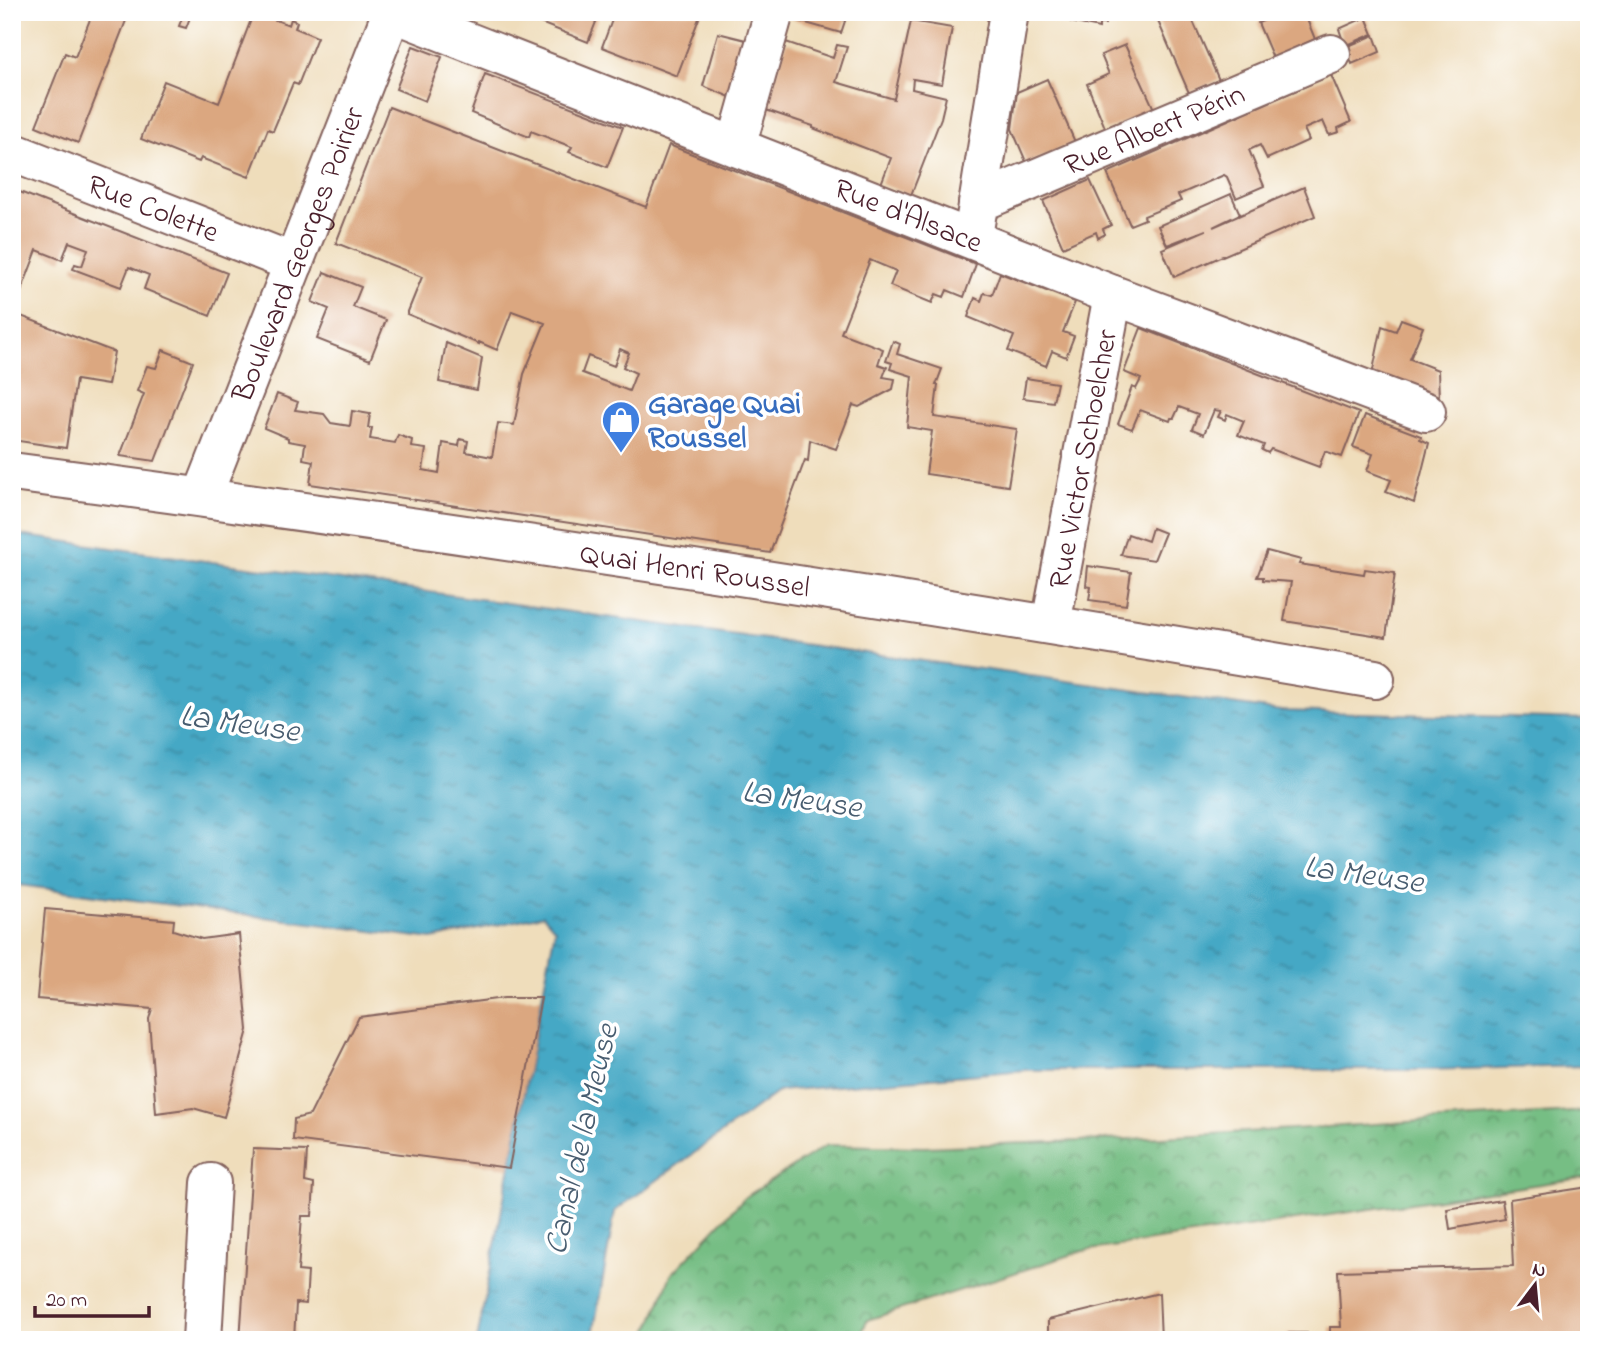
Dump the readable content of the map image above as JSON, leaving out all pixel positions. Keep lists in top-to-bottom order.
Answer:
{
  "streets": {
    "street": [
      "Rue Albert Périn",
      "Rue Colette",
      "Rue d'Alsace",
      "Boulevard Georges Poirier",
      "Rue Victor Schoelcher",
      "Quai Henri Roussel"
    ]
  },
  "crossings": [
    ["Rue Albert Périn", "Rue d'Alsace"],
    ["Rue Colette", "Boulevard Georges Poirier"],
    ["Rue d'Alsace", "Boulevard Georges Poirier"],
    ["Rue d'Alsace", "Rue Victor Schoelcher"],
    ["Boulevard Georges Poirier", "Quai Henri Roussel"],
    ["Rue Victor Schoelcher", "Quai Henri Roussel"]
  ],
  "water": ["La Meuse", "Canal de la Meuse"],
  "places": {
    "shop": ["Garage Quai Roussel"]
  },
  "scale_bar": "20 m",
  "north": "top"
}
